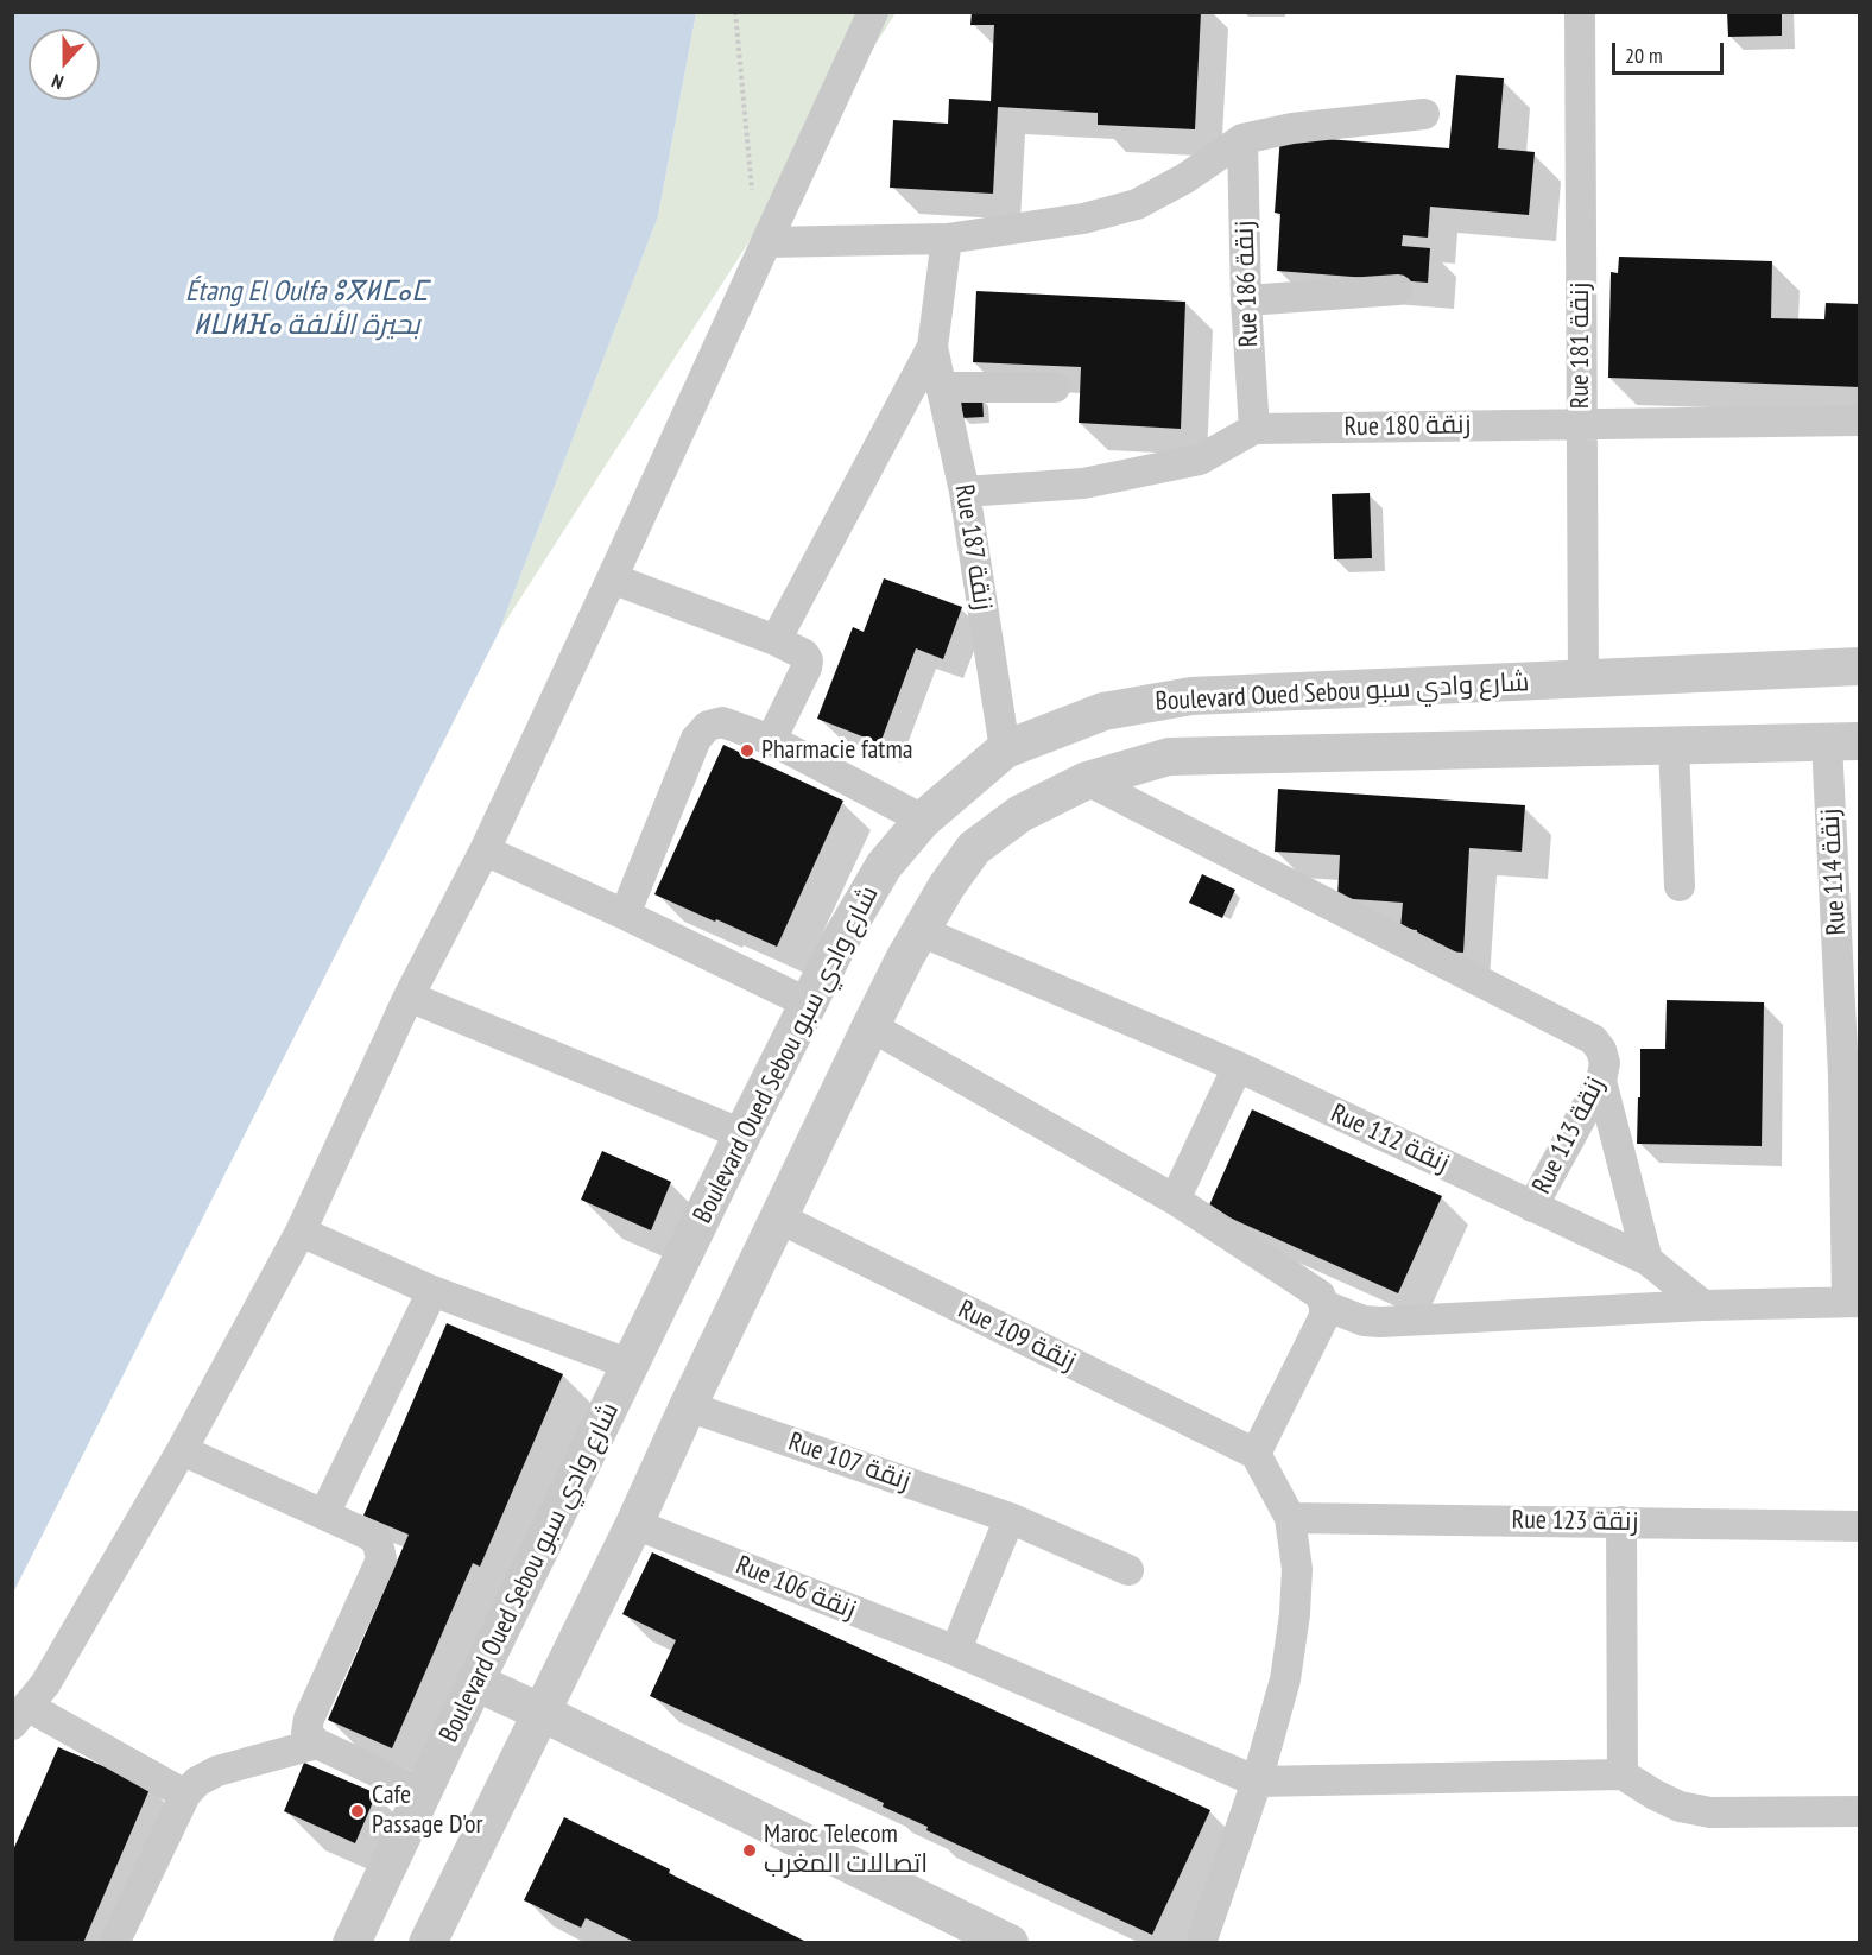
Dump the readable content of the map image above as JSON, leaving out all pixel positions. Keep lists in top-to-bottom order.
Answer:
{
  "streets": {
    "street": [
      "Rue 186 زنقة",
      "Rue 181 زنقة",
      "Rue 180 زنقة",
      "Rue 187 زنقة",
      "Boulevard Oued Sebou شارع وادي سبو",
      "Rue 114 زنقة",
      "Rue 113 زنقة",
      "Rue 112 زنقة",
      "Rue 109 زنقة",
      "Rue 107 زنقة",
      "Rue 123 زنقة",
      "Rue 106 زنقة"
    ]
  },
  "crossings": [
    ["Rue 186 زنقة", "Rue 180 زنقة"],
    ["Rue 181 زنقة", "Rue 180 زنقة"],
    ["Rue 181 زنقة", "Boulevard Oued Sebou شارع وادي سبو"],
    ["Rue 180 زنقة", "Rue 187 زنقة"],
    ["Rue 187 زنقة", "Boulevard Oued Sebou شارع وادي سبو"],
    ["Boulevard Oued Sebou شارع وادي سبو", "Rue 114 زنقة"],
    ["Boulevard Oued Sebou شارع وادي سبو", "Rue 112 زنقة"],
    ["Boulevard Oued Sebou شارع وادي سبو", "Rue 109 زنقة"],
    ["Boulevard Oued Sebou شارع وادي سبو", "Rue 107 زنقة"],
    ["Boulevard Oued Sebou شارع وادي سبو", "Rue 106 زنقة"],
    ["Rue 113 زنقة", "Rue 112 زنقة"]
  ],
  "water": ["Étang El Oulfa ⵓⴳⵍⵎⴰⵎ ⵍⵡⵍⴼⴰ بحيرة الألفة"],
  "places": ["Pharmacie fatma", "Cafe Passage D'or", "Maroc Telecom اتصالات المغرب"],
  "scale_bar": "20 m",
  "north": "bottom"
}
